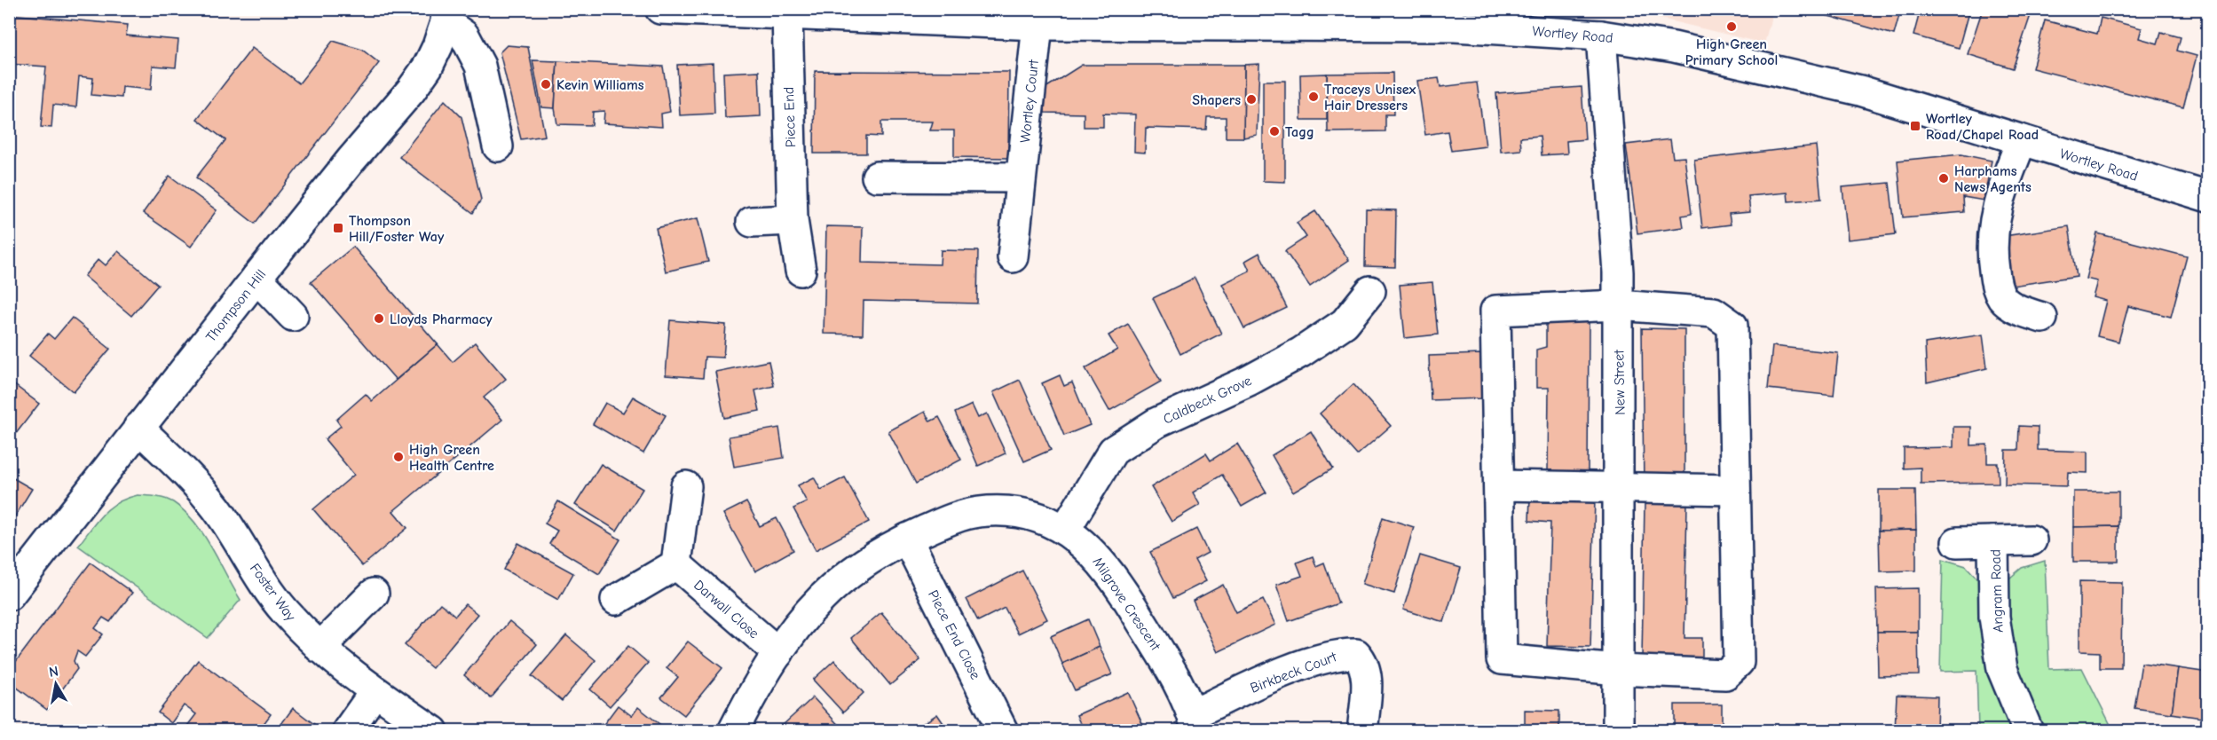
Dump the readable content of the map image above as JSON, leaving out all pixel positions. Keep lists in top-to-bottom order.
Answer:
{
  "streets": {
    "street": [
      "Wortley Road",
      "Wortley Court",
      "Piece End",
      "Thompson Hill",
      "New Street",
      "Caldbeck Grove",
      "Angram Road",
      "Foster Way",
      "Milgrove Crescent",
      "Darwall Close",
      "Piece End Close",
      "Birkbeck Court"
    ]
  },
  "crossings": [
    ["Wortley Road", "Wortley Court"],
    ["Wortley Road", "Piece End"],
    ["Wortley Road", "New Street"],
    ["Thompson Hill", "Foster Way"],
    ["Caldbeck Grove", "Milgrove Crescent"],
    ["Milgrove Crescent", "Darwall Close"],
    ["Milgrove Crescent", "Piece End Close"],
    ["Milgrove Crescent", "Birkbeck Court"]
  ],
  "places": {
    "other": [
      "High Green Primary School",
      "Kevin Williams",
      "Traceys Unisex Hair Dressers",
      "Shapers",
      "Tagg",
      "Harphams News Agents",
      "Lloyds Pharmacy",
      "High Green Health Centre"
    ],
    "transit": ["Wortley Road/Chapel Road", "Thompson Hill/Foster Way"]
  },
  "north": "top"
}
